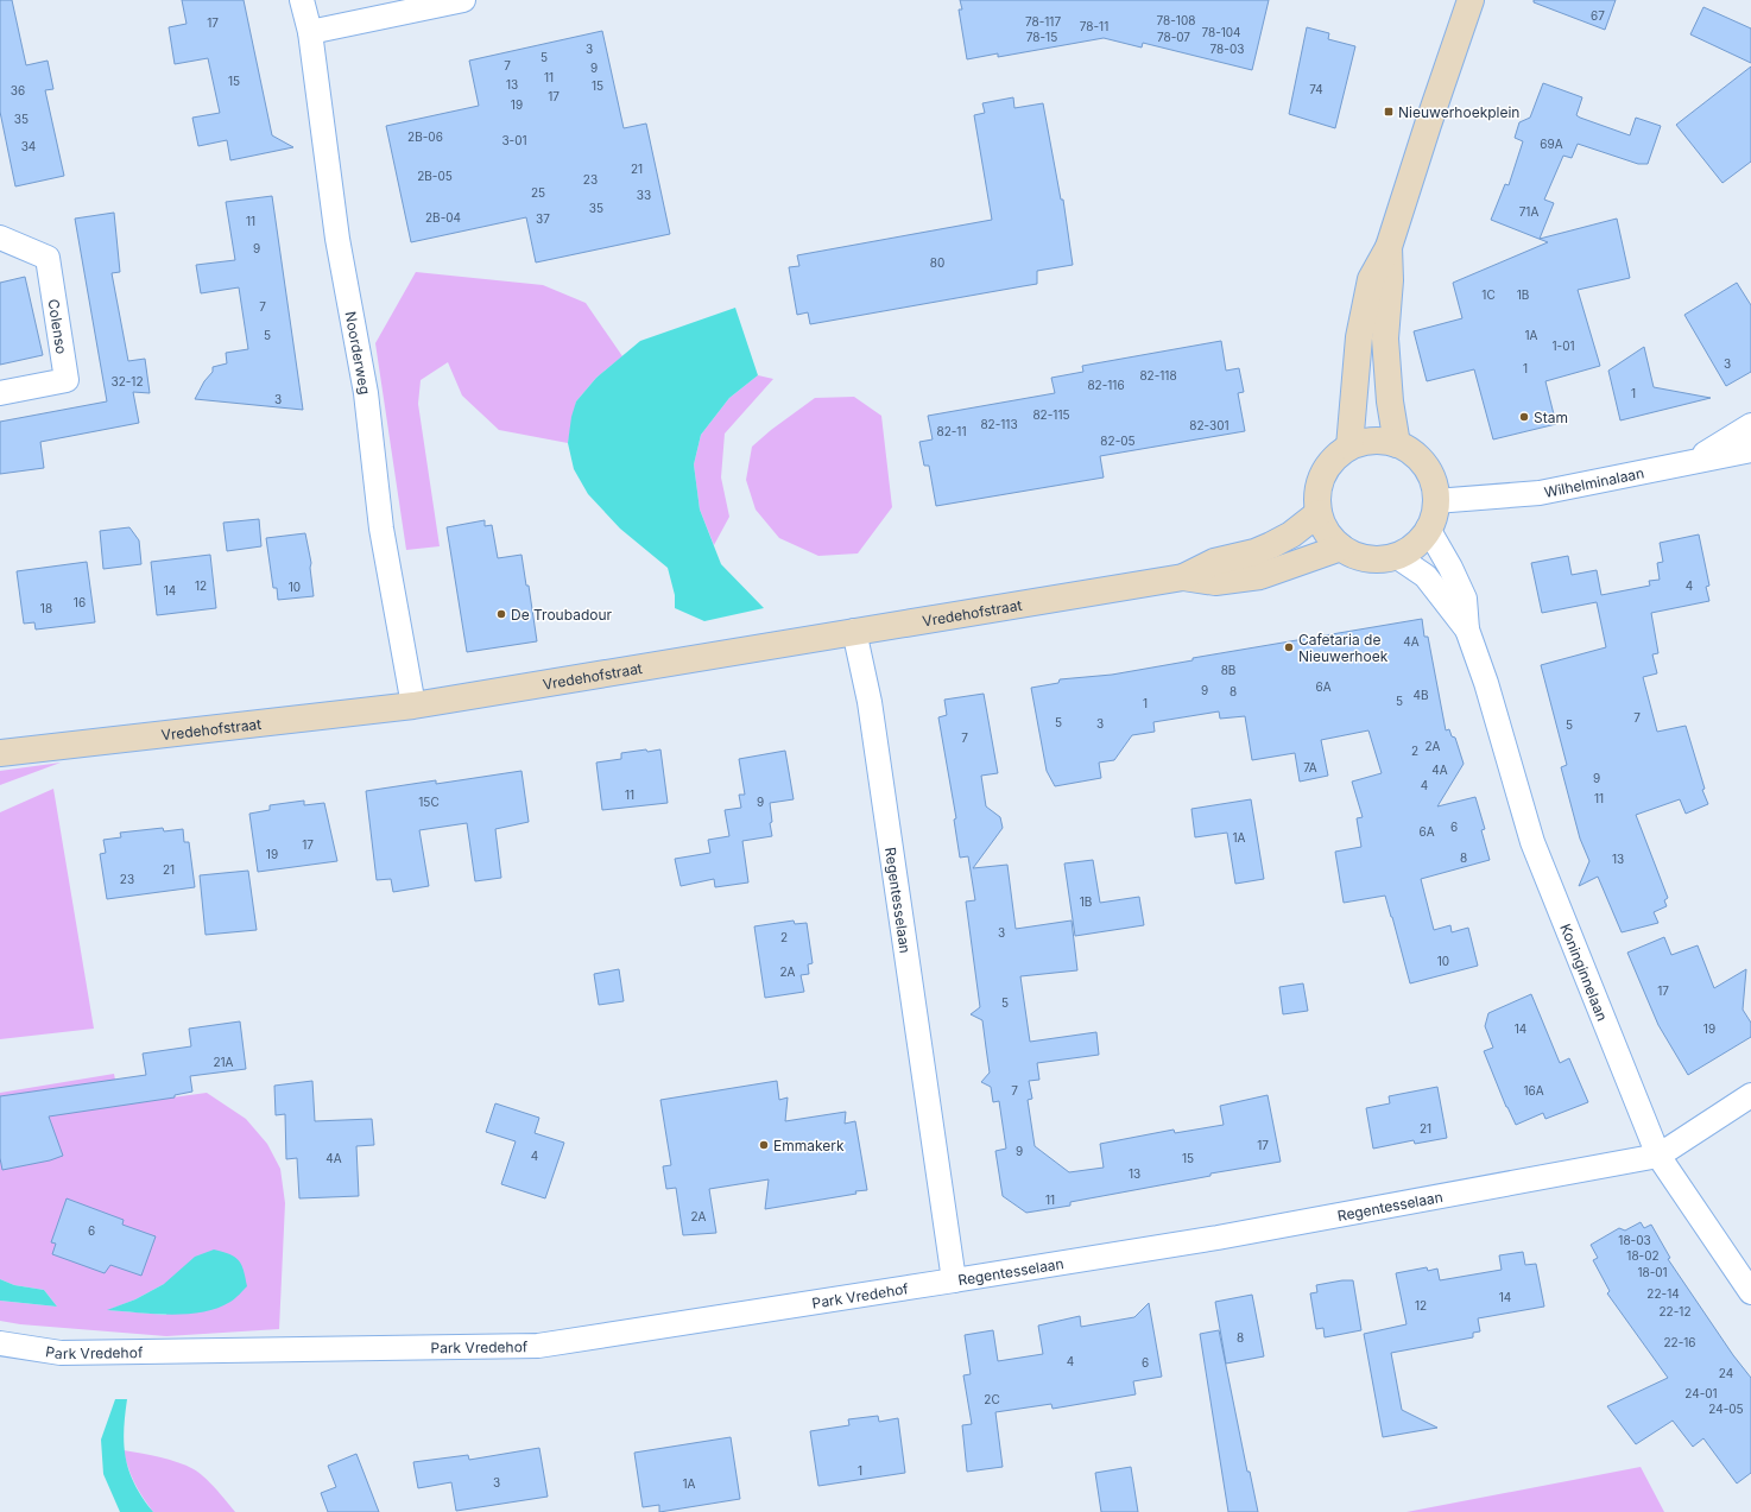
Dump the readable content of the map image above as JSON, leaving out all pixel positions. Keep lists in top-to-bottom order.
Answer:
{
  "streets": {
    "main road": ["Vredehofstraat"],
    "street": [
      "Colenso",
      "Noorderweg",
      "Wilhelminalaan",
      "Regentesselaan",
      "Koninginnelaan",
      "Park Vredehof"
    ]
  },
  "crossings": [
    ["Noorderweg", "Vredehofstraat"],
    ["Wilhelminalaan", "Vredehofstraat"],
    ["Wilhelminalaan", "Koninginnelaan"],
    ["Vredehofstraat", "Regentesselaan"],
    ["Vredehofstraat", "Koninginnelaan"],
    ["Regentesselaan", "Koninginnelaan"],
    ["Regentesselaan", "Park Vredehof"]
  ],
  "places": {
    "transit": ["Nieuwerhoekplein"],
    "other": [
      "Stam",
      "De Troubadour",
      "Cafetaria de Nieuwerhoek",
      "Emmakerk"
    ]
  },
  "house_numbers": [
    "67",
    "78-108",
    "78-117",
    "17",
    "78-11",
    "78-104",
    "78-15",
    "78-07",
    "3",
    "78-03",
    "5",
    "7",
    "9",
    "11",
    "15",
    "13",
    "15",
    "74",
    "36",
    "17",
    "19",
    "35",
    "2B-06",
    "3-01",
    "69A",
    "34",
    "21",
    "2B-05",
    "23",
    "25",
    "33",
    "35",
    "71A",
    "2B-04",
    "37",
    "11",
    "9",
    "80",
    "1C",
    "1B",
    "7",
    "5",
    "1A",
    "1-01",
    "3",
    "1",
    "82-118",
    "32-12",
    "82-116",
    "1",
    "3",
    "82-115",
    "82-113",
    "82-301",
    "82-11",
    "82-05",
    "12",
    "4",
    "10",
    "14",
    "16",
    "18",
    "4A",
    "8B",
    "6A",
    "9",
    "8",
    "4B",
    "5",
    "1",
    "7",
    "5",
    "3",
    "5",
    "7",
    "2A",
    "2",
    "7A",
    "4A",
    "9",
    "4",
    "11",
    "11",
    "15C",
    "9",
    "6",
    "6A",
    "1A",
    "17",
    "19",
    "8",
    "13",
    "21",
    "23",
    "1B",
    "3",
    "2",
    "10",
    "2A",
    "17",
    "5",
    "14",
    "19",
    "21A",
    "7",
    "16A",
    "21",
    "17",
    "9",
    "4",
    "4A",
    "15",
    "13",
    "11",
    "2A",
    "6",
    "18-03",
    "18-02",
    "18-01",
    "22-14",
    "14",
    "12",
    "22-12",
    "8",
    "22-16",
    "4",
    "6",
    "24",
    "24-01",
    "2C",
    "24-05",
    "1",
    "3",
    "1A"
  ]
}
